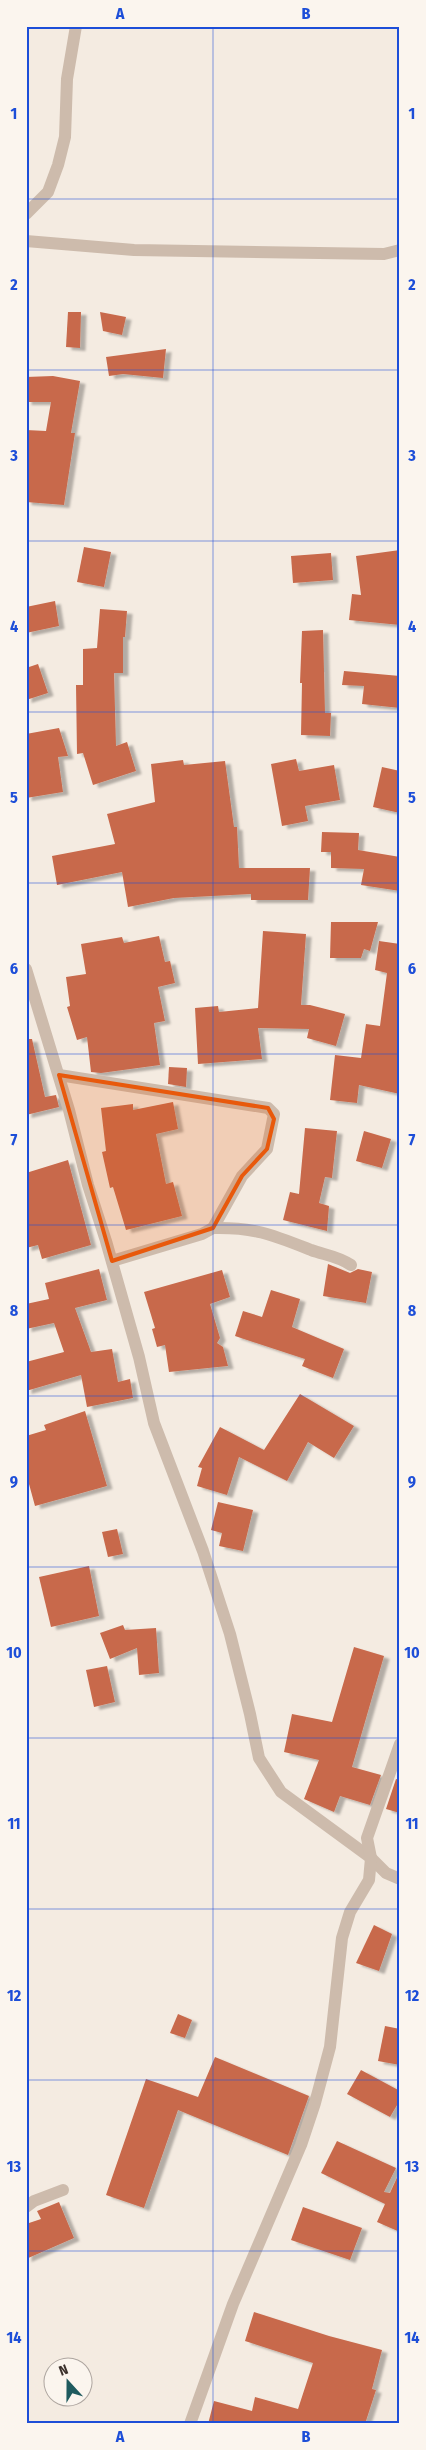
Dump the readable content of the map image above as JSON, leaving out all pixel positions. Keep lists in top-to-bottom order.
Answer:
{
  "north": "top",
  "grid": {
    "columns": ["A", "B"],
    "rows": [
      "1",
      "2",
      "3",
      "4",
      "5",
      "6",
      "7",
      "8",
      "9",
      "10",
      "11",
      "12",
      "13",
      "14"
    ]
  }
}
